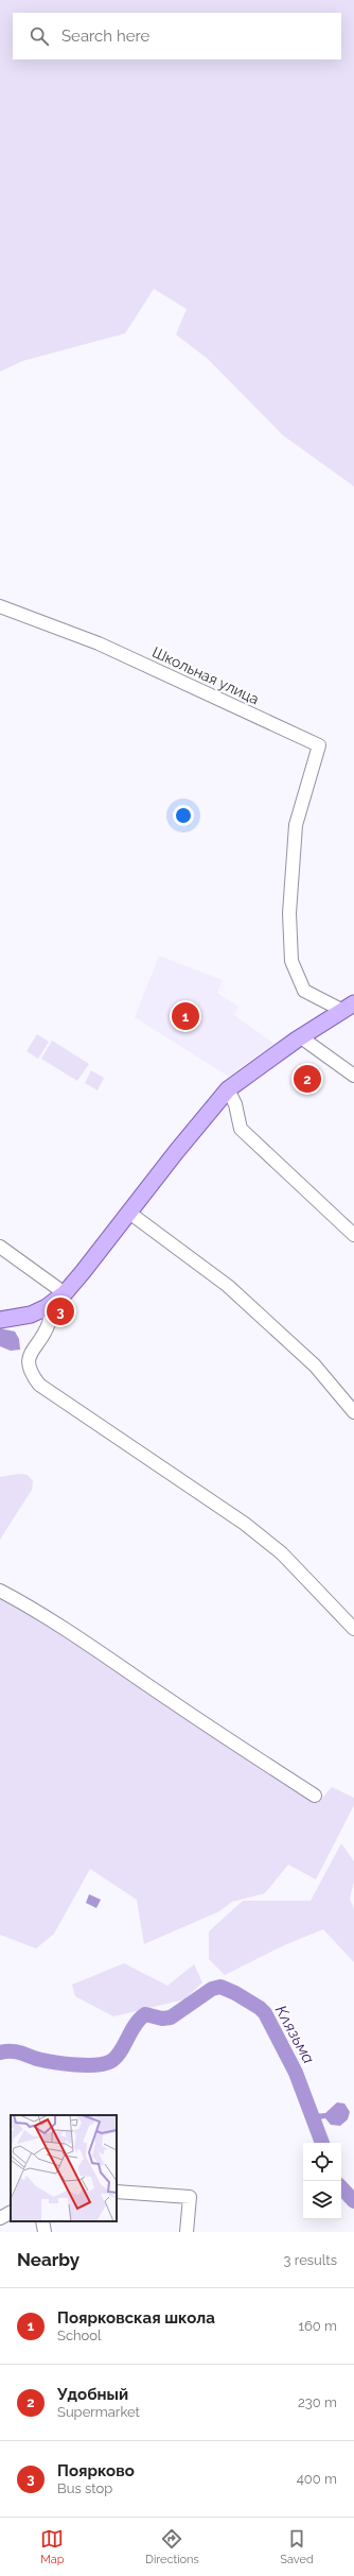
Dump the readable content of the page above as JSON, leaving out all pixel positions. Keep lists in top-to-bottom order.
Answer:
{
  "streets": {
    "street": ["Школьная улица"]
  },
  "water": ["Клязьма"],
  "page": {
    "search": "Search here",
    "pins": ["1", "2", "3"],
    "heading": ["Nearby", "3 results"],
    "list": [
      {
        "mark": "1",
        "name": "Поярковская школа",
        "note": "School",
        "value": "160 m"
      },
      {
        "mark": "2",
        "name": "Удобный",
        "note": "Supermarket",
        "value": "230 m"
      },
      {
        "mark": "3",
        "name": "Поярково",
        "note": "Bus stop",
        "value": "400 m"
      }
    ],
    "nav": ["Map", "Directions", "Saved"]
  }
}
